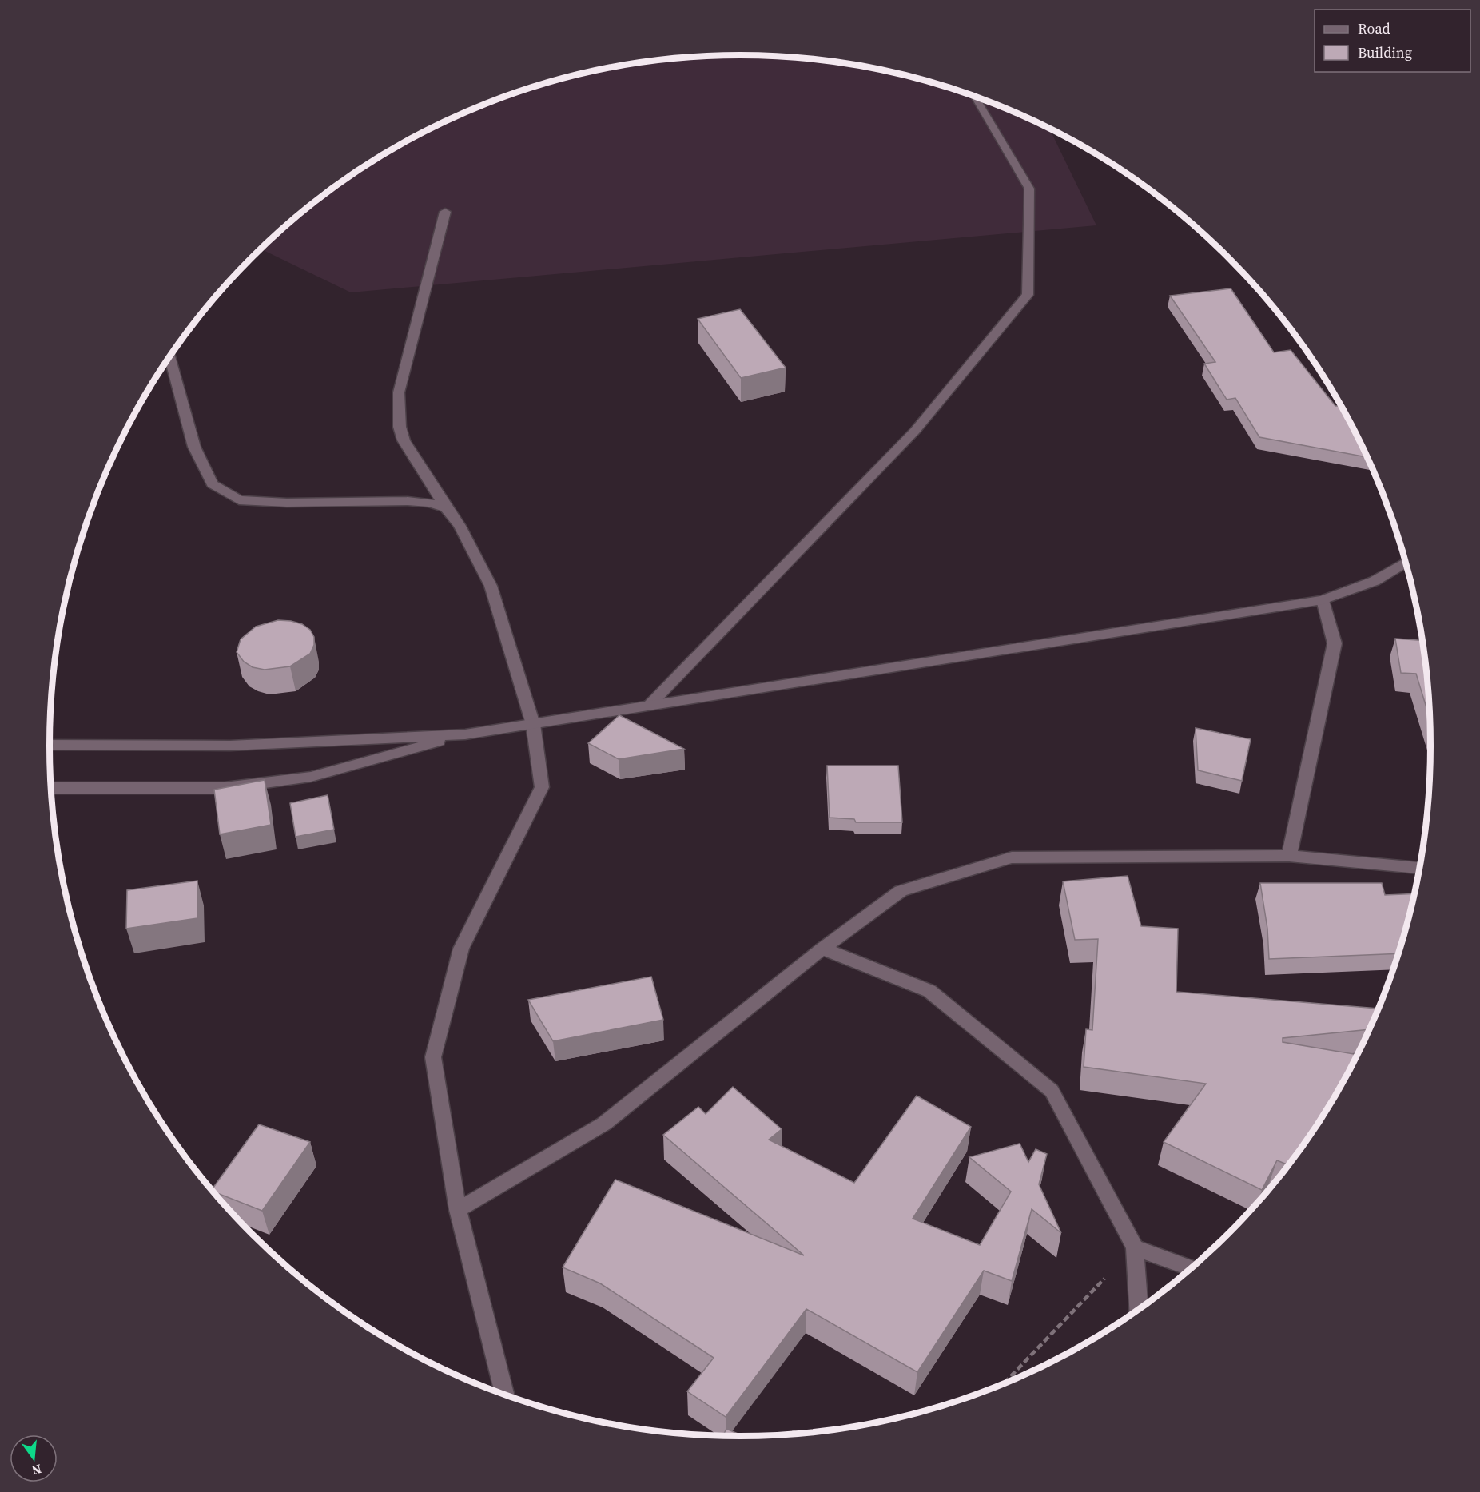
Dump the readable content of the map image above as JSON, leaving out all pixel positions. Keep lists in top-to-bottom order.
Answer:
{
  "legend": ["Road", "Building"],
  "north": "bottom"
}
